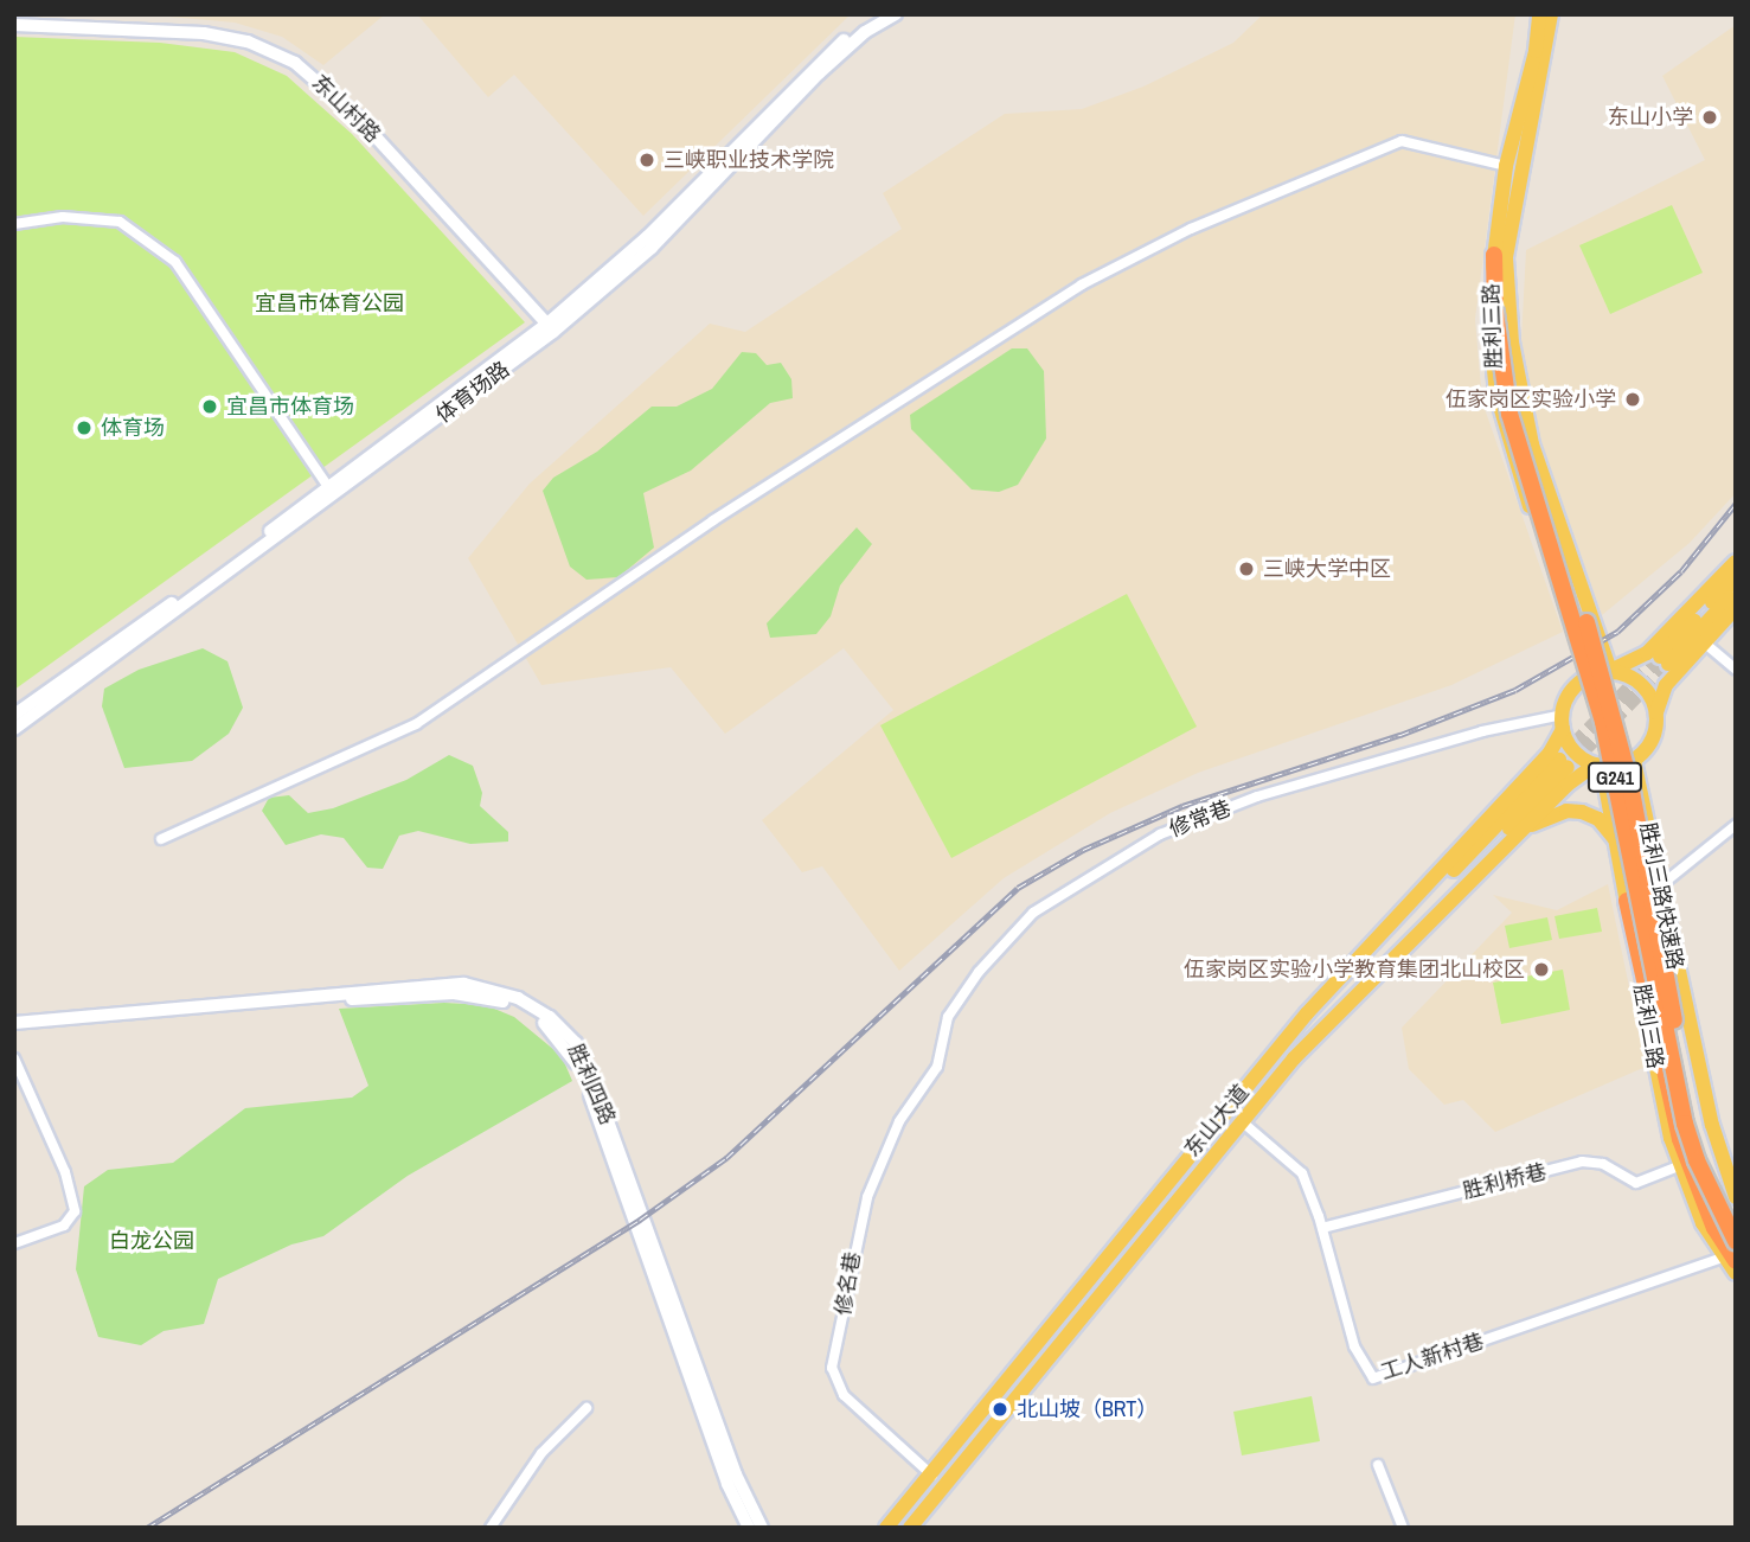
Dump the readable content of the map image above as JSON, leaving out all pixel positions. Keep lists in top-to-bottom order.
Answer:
{
  "streets": {
    "highway": ["G241", "胜利三路快速路"],
    "main road": [
      "东山村路",
      "胜利三路",
      "体育场路",
      "胜利四路",
      "东山大道"
    ],
    "street": [
      "修常巷",
      "胜利桥巷",
      "修名巷",
      "工人新村巷"
    ]
  },
  "crossings": [
    ["东山村路", "体育场路"],
    ["胜利三路", "G241"],
    ["胜利三路", "修常巷"],
    ["胜利三路", "东山大道"],
    ["胜利三路", "胜利桥巷"],
    ["胜利三路", "工人新村巷"],
    ["G241", "胜利三路快速路"],
    ["修常巷", "东山大道"],
    ["修常巷", "修名巷"],
    ["东山大道", "修名巷"],
    ["东山大道", "工人新村巷"],
    ["胜利桥巷", "工人新村巷"]
  ],
  "parks": ["宜昌市体育公园", "白龙公园"],
  "places": [
    "东山小学",
    "三峡职业技术学院",
    "伍家岗区实验小学",
    "宜昌市体育场",
    "体育场",
    "三峡大学中区",
    "伍家岗区实验小学教育集团北山校区",
    "北山坡（BRT）"
  ]
}
